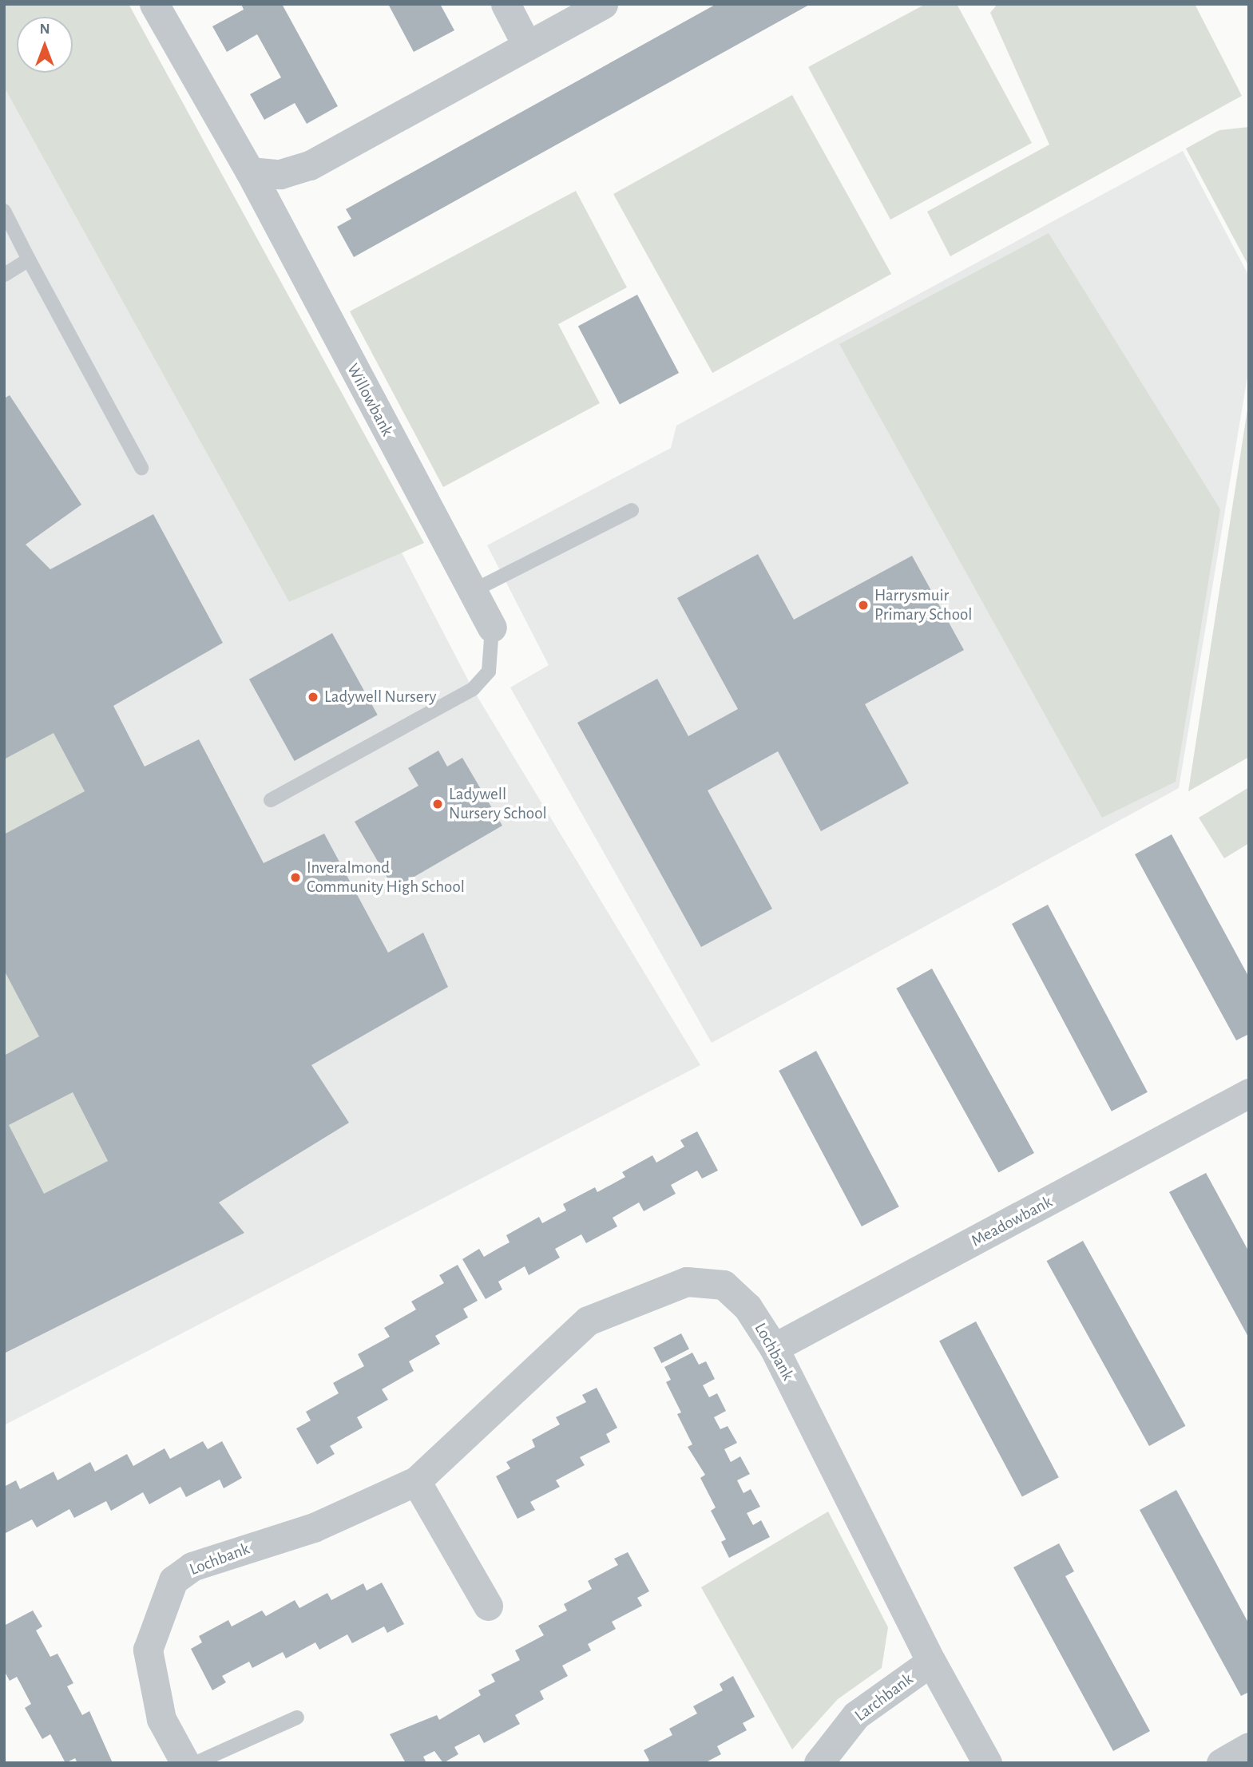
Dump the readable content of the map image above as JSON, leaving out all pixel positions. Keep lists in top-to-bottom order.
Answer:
{
  "streets": {
    "street": [
      "Willowbank",
      "Meadowbank",
      "Lochbank",
      "Larchbank"
    ]
  },
  "crossings": [
    ["Meadowbank", "Lochbank"],
    ["Lochbank", "Larchbank"]
  ],
  "places": [
    "Harrysmuir Primary School",
    "Ladywell Nursery",
    "Ladywell Nursery School",
    "Inveralmond Community High School"
  ],
  "north": "top"
}
